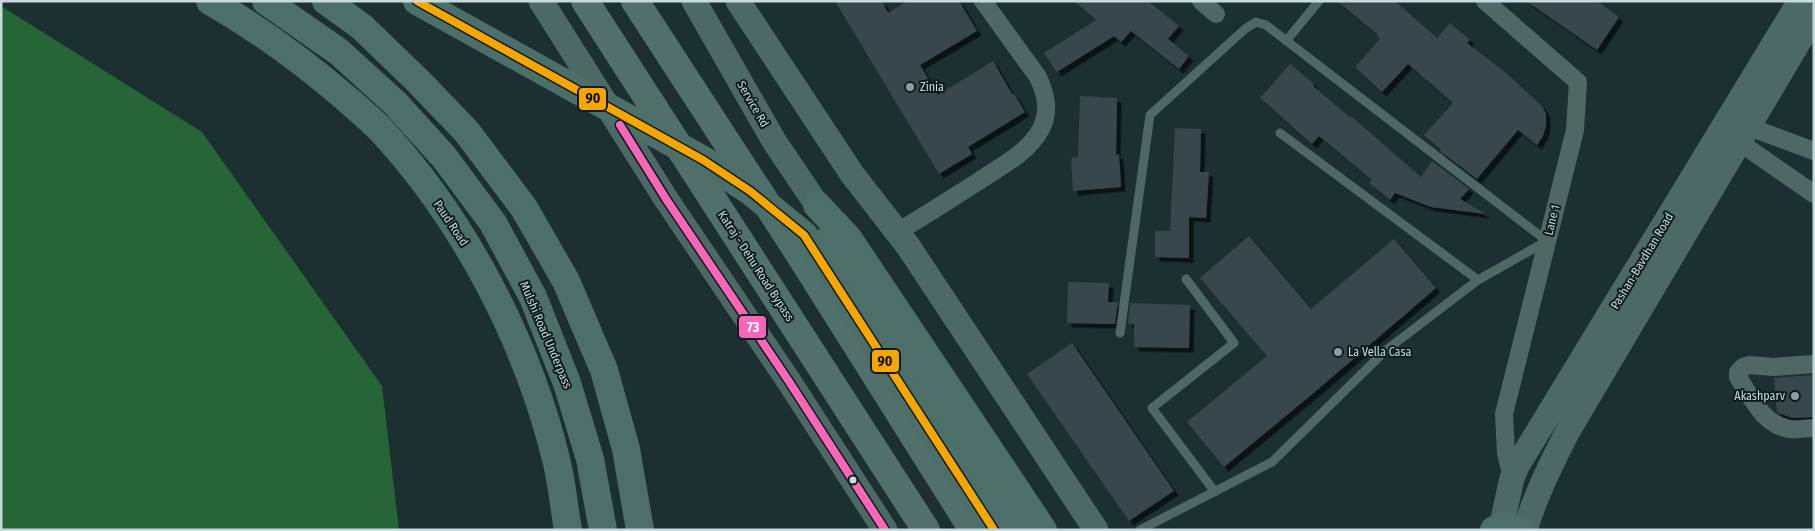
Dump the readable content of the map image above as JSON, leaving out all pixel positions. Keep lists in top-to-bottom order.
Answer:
{
  "streets": {
    "highway": ["Katraj - Dehu Road Bypass"],
    "main road": ["Paud Road", "Mulshi Road Underpass"],
    "street": ["Service Rd", "Lane 1", "Pashan-Bavdhan Road"]
  },
  "crossings": [
    ["Lane 1", "Pashan-Bavdhan Road"]
  ],
  "places": ["Zinia", "La Vella Casa", "Akashparv"],
  "lines": ["transit line 90", "transit line 73"]
}
